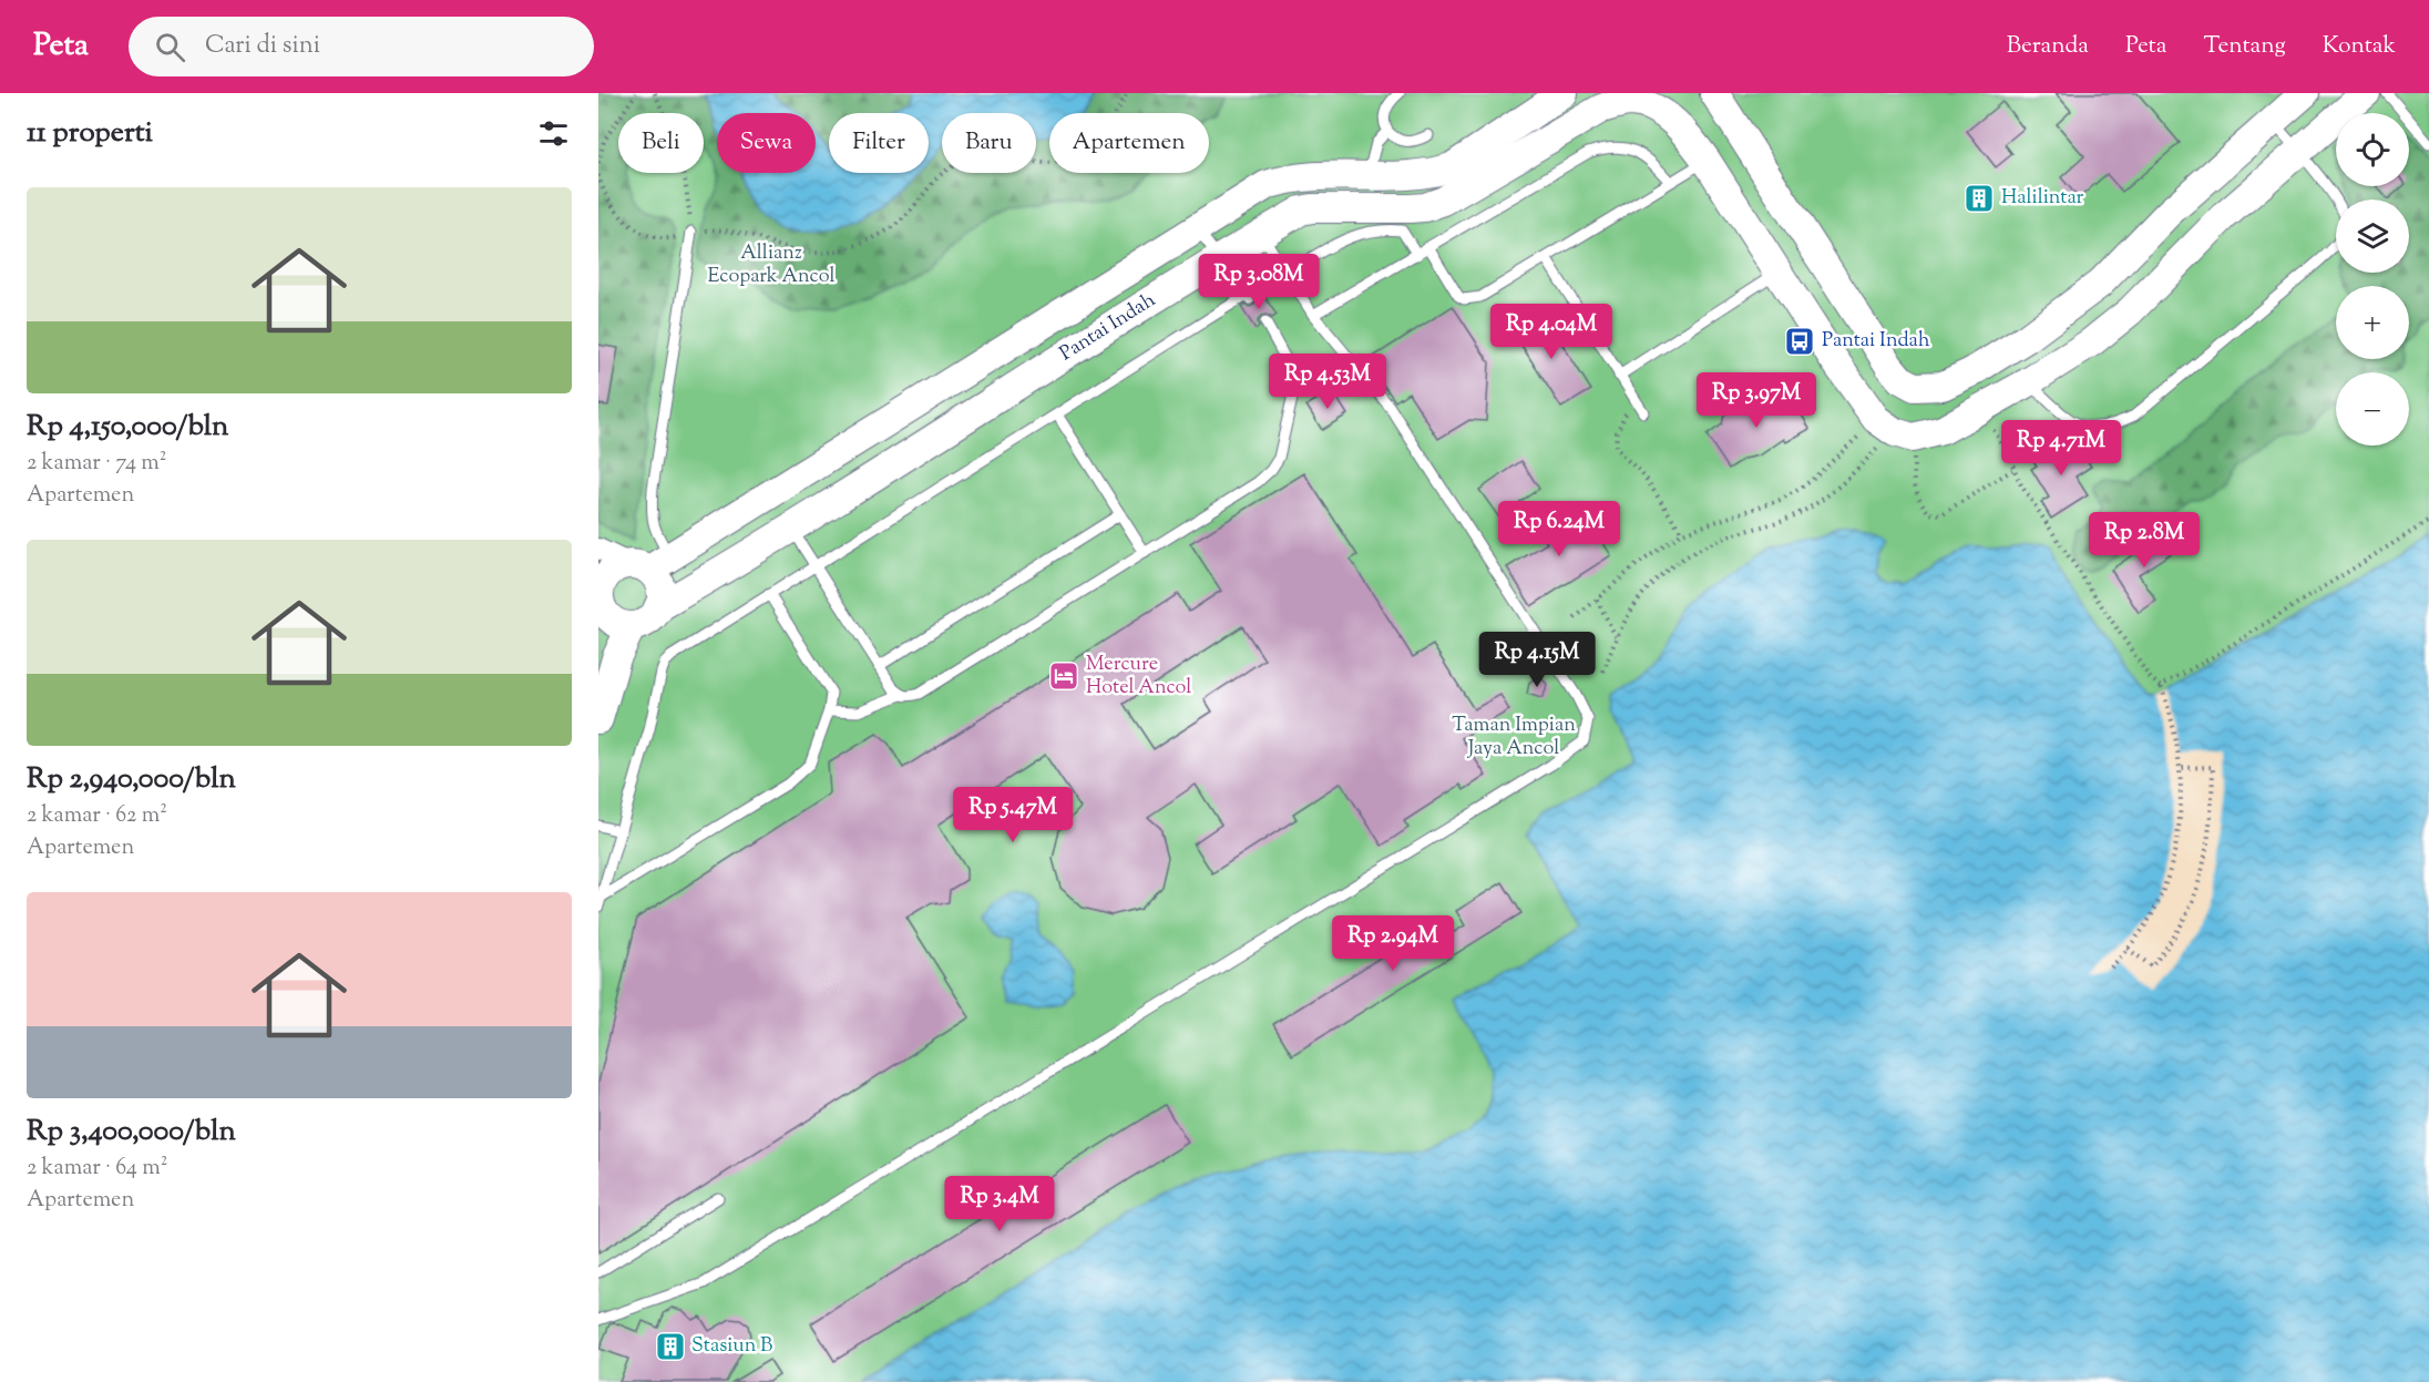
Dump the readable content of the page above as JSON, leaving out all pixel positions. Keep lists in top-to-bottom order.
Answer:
{
  "streets": {
    "street": ["Pantai Indah"]
  },
  "parks": ["Allianz Ecopark Ancol", "Taman Impian Jaya Ancol"],
  "places": {
    "building": ["Halilintar", "Stasiun B"],
    "bus stop": ["Pantai Indah"],
    "hotel": ["Mercure Hotel Ancol"]
  },
  "page": {
    "header": "Peta",
    "search": "Cari di sini",
    "nav": [
      "Beranda",
      "Peta",
      "Tentang",
      "Kontak"
    ],
    "heading": "11 properti",
    "map_buttons": ["+", "−"],
    "chip": [
      "Beli",
      "Sewa",
      "Filter",
      "Baru",
      "Apartemen"
    ],
    "list": [
      {
        "name": "Rp 4,150,000/bln",
        "note": "2 kamar · 74 m² · Apartemen"
      },
      {
        "name": "Rp 2,940,000/bln",
        "note": "2 kamar · 62 m² · Apartemen"
      },
      {
        "name": "Rp 3,400,000/bln",
        "note": "2 kamar · 64 m² · Apartemen"
      }
    ],
    "price": [
      "Rp 3.08M",
      "Rp 4.04M",
      "Rp 4.53M",
      "Rp 3.97M",
      "Rp 4.71M",
      "Rp 6.24M",
      "Rp 2.8M",
      "Rp 4.15M",
      "Rp 5.47M",
      "Rp 2.94M",
      "Rp 3.4M"
    ]
  }
}
